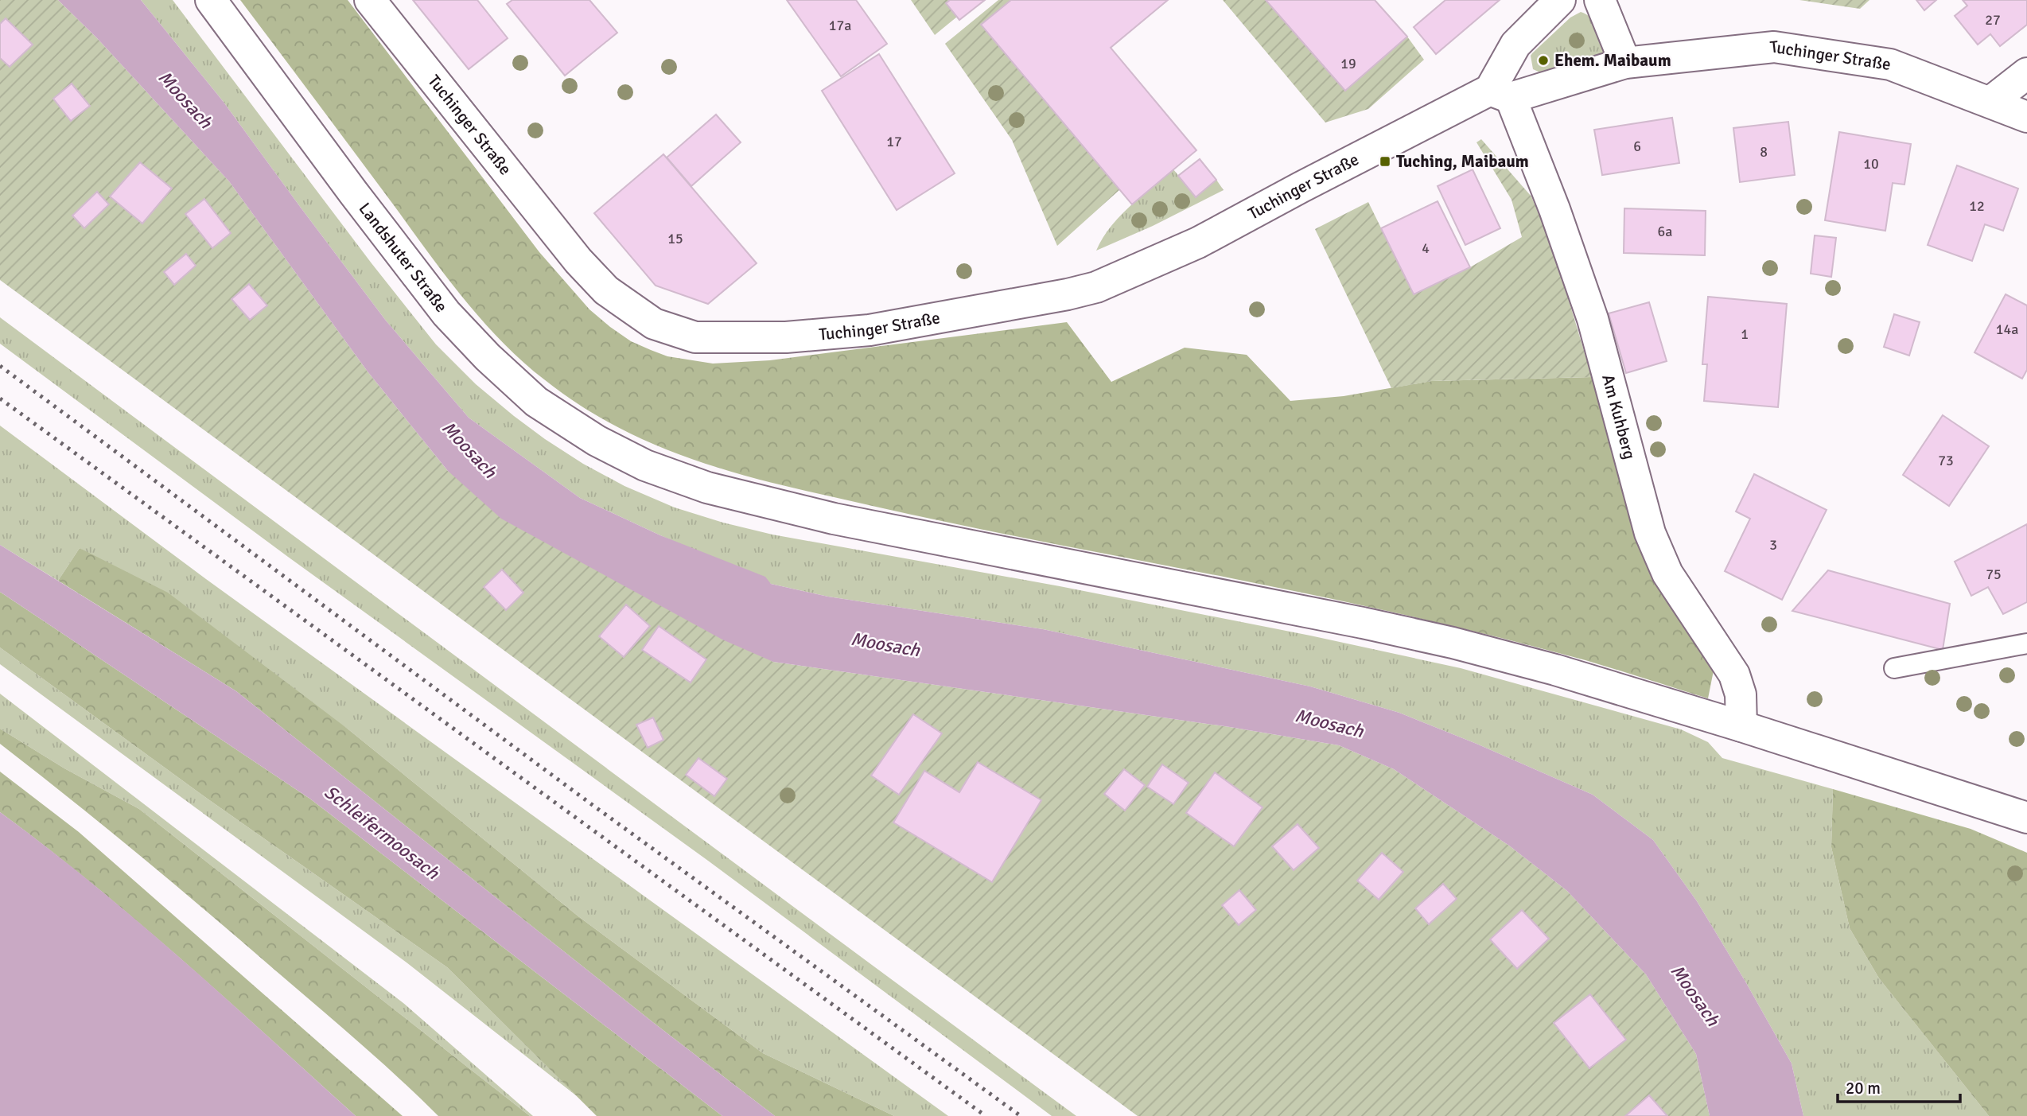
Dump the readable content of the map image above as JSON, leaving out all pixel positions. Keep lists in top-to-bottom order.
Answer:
{
  "streets": {
    "street": ["Tuchinger Straße", "Landshuter Straße", "Am Kuhberg"]
  },
  "crossings": [
    ["Tuchinger Straße", "Am Kuhberg"],
    ["Landshuter Straße", "Am Kuhberg"]
  ],
  "water": ["Moosach", "Schleifermoosach"],
  "places": {
    "other": ["Ehem. Maibaum"],
    "transit": ["Tuching, Maibaum"]
  },
  "house_numbers": [
    "27",
    "17a",
    "19",
    "17",
    "6",
    "8",
    "10",
    "12",
    "6a",
    "15",
    "4",
    "14a",
    "1",
    "73",
    "3",
    "75"
  ],
  "scale_bar": "20 m"
}
